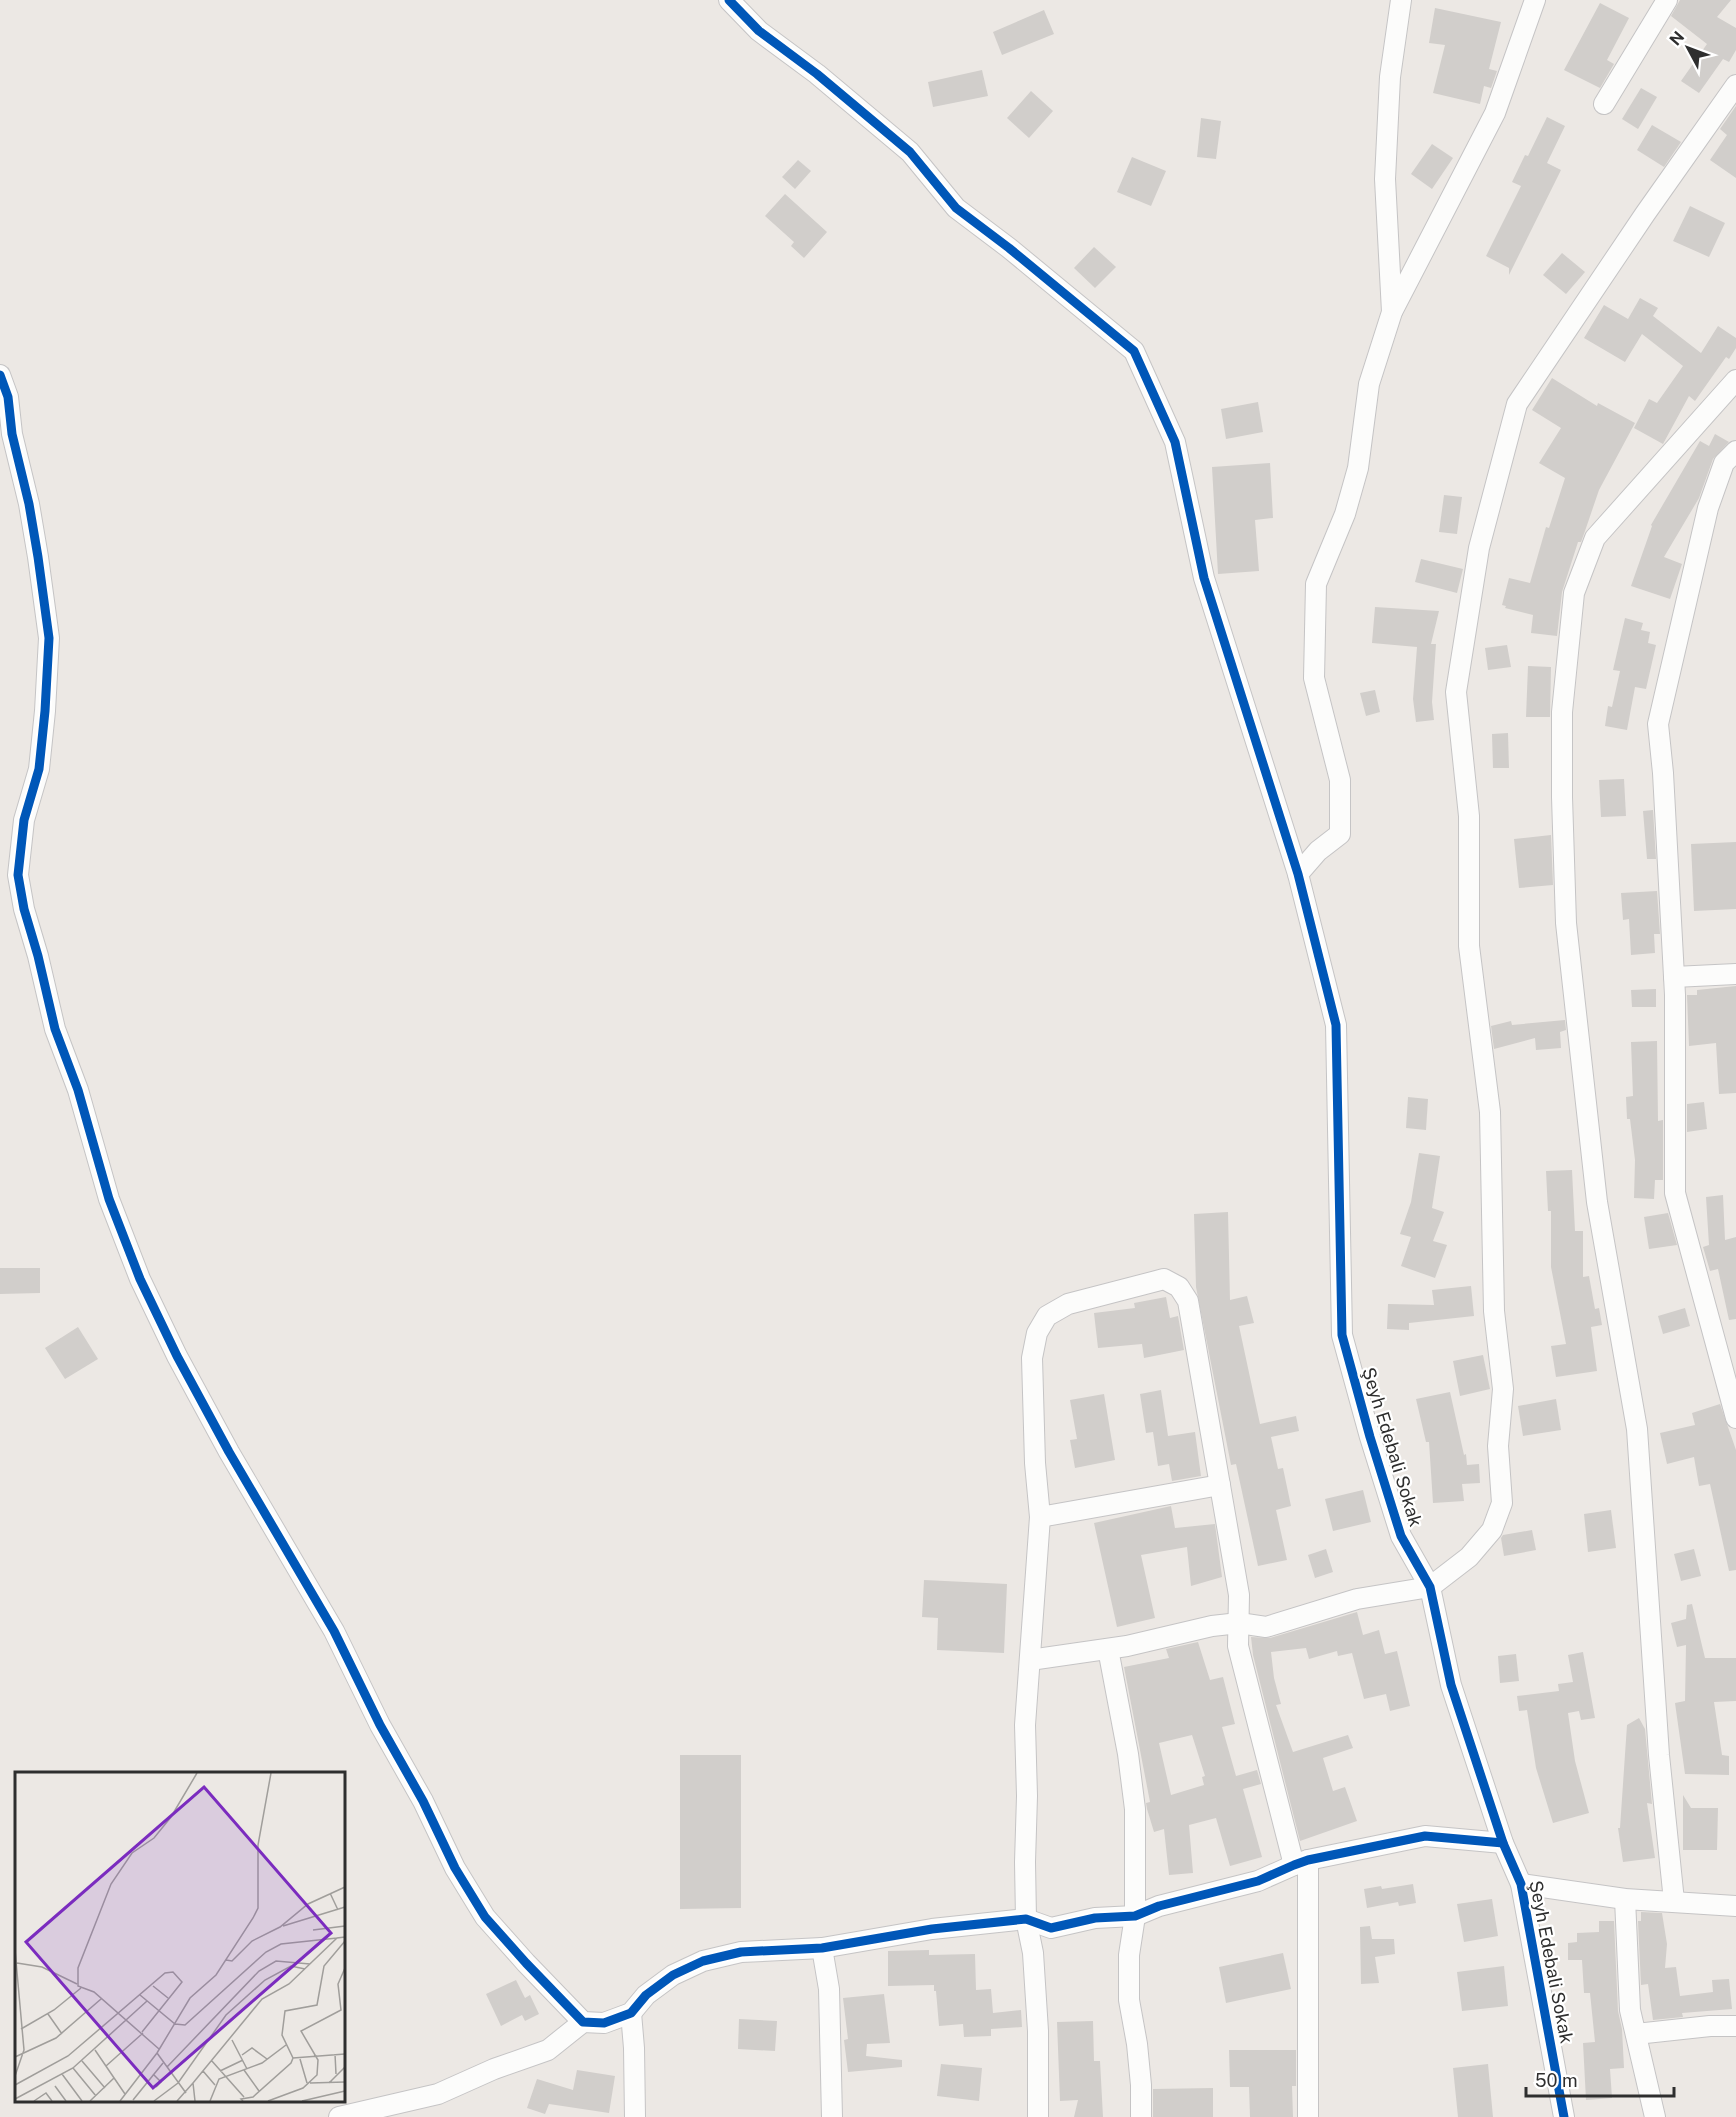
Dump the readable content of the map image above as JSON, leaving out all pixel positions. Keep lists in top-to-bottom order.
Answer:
{
  "streets": {
    "street": ["Şeyh Edebali Sokak"]
  },
  "scale_bar": "50 m",
  "north": "top left"
}
